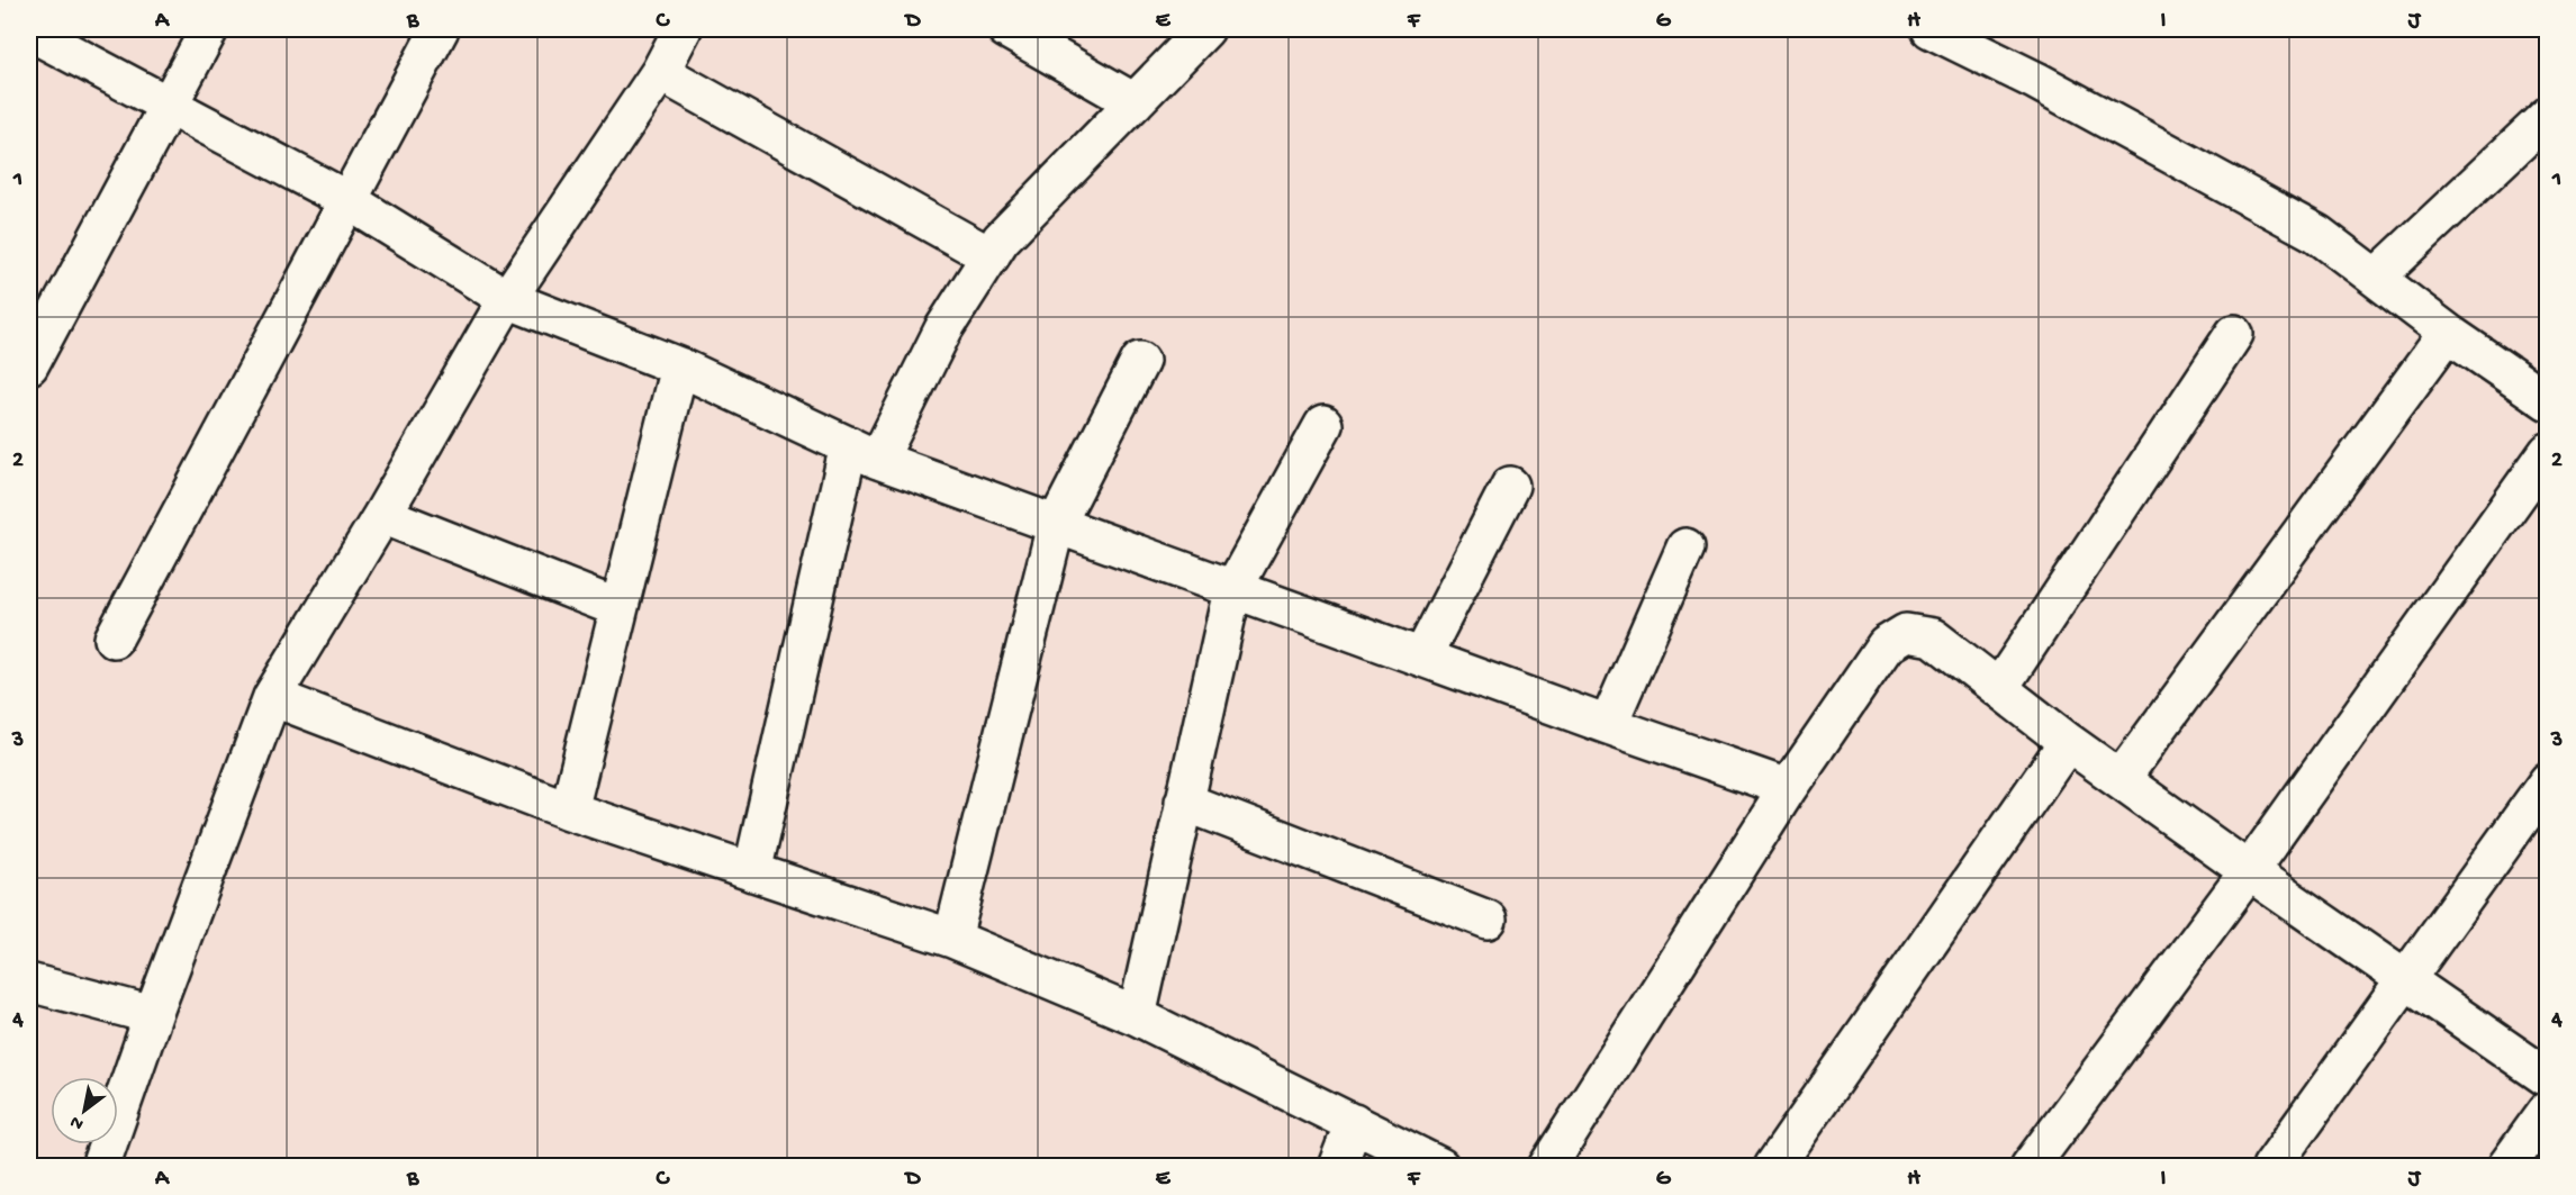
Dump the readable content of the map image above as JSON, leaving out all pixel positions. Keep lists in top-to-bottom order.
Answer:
{
  "north": "bottom left",
  "grid": {
    "columns": [
      "A",
      "B",
      "C",
      "D",
      "E",
      "F",
      "G",
      "H",
      "I",
      "J"
    ],
    "rows": [
      "1",
      "2",
      "3",
      "4"
    ]
  }
}
